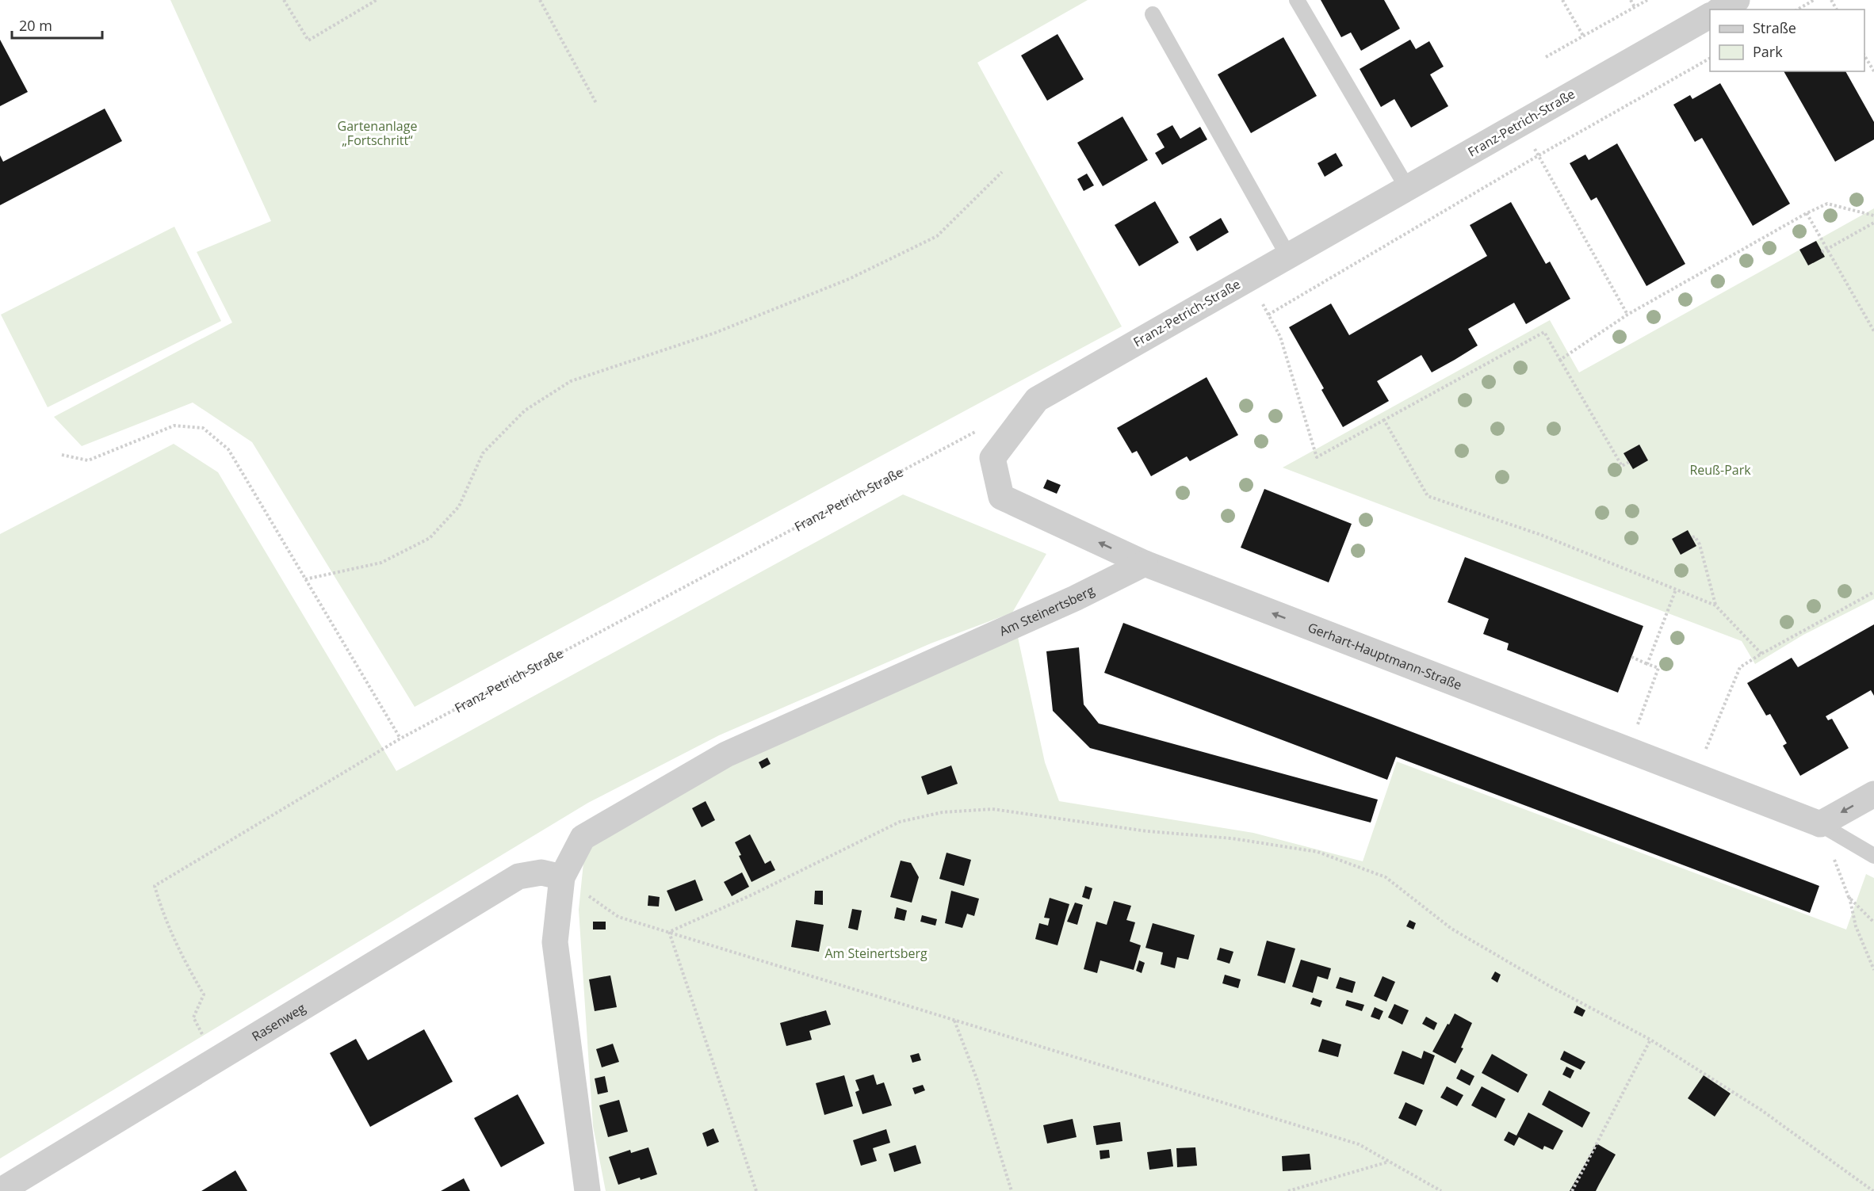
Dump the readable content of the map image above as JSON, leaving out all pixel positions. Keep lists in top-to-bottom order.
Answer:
{
  "streets": {
    "street": [
      "Franz-Petrich-Straße",
      "Am Steinertsberg",
      "Gerhart-Hauptmann-Straße",
      "Rasenweg"
    ]
  },
  "crossings": [
    ["Franz-Petrich-Straße", "Gerhart-Hauptmann-Straße"],
    ["Franz-Petrich-Straße", "Rasenweg"],
    ["Am Steinertsberg", "Gerhart-Hauptmann-Straße"],
    ["Am Steinertsberg", "Rasenweg"]
  ],
  "one_way": ["Gerhart-Hauptmann-Straße"],
  "parks": ["Gartenanlage „Fortschritt“", "Reuß-Park", "Am Steinertsberg"],
  "legend": ["Straße", "Park"],
  "scale_bar": "20 m"
}
